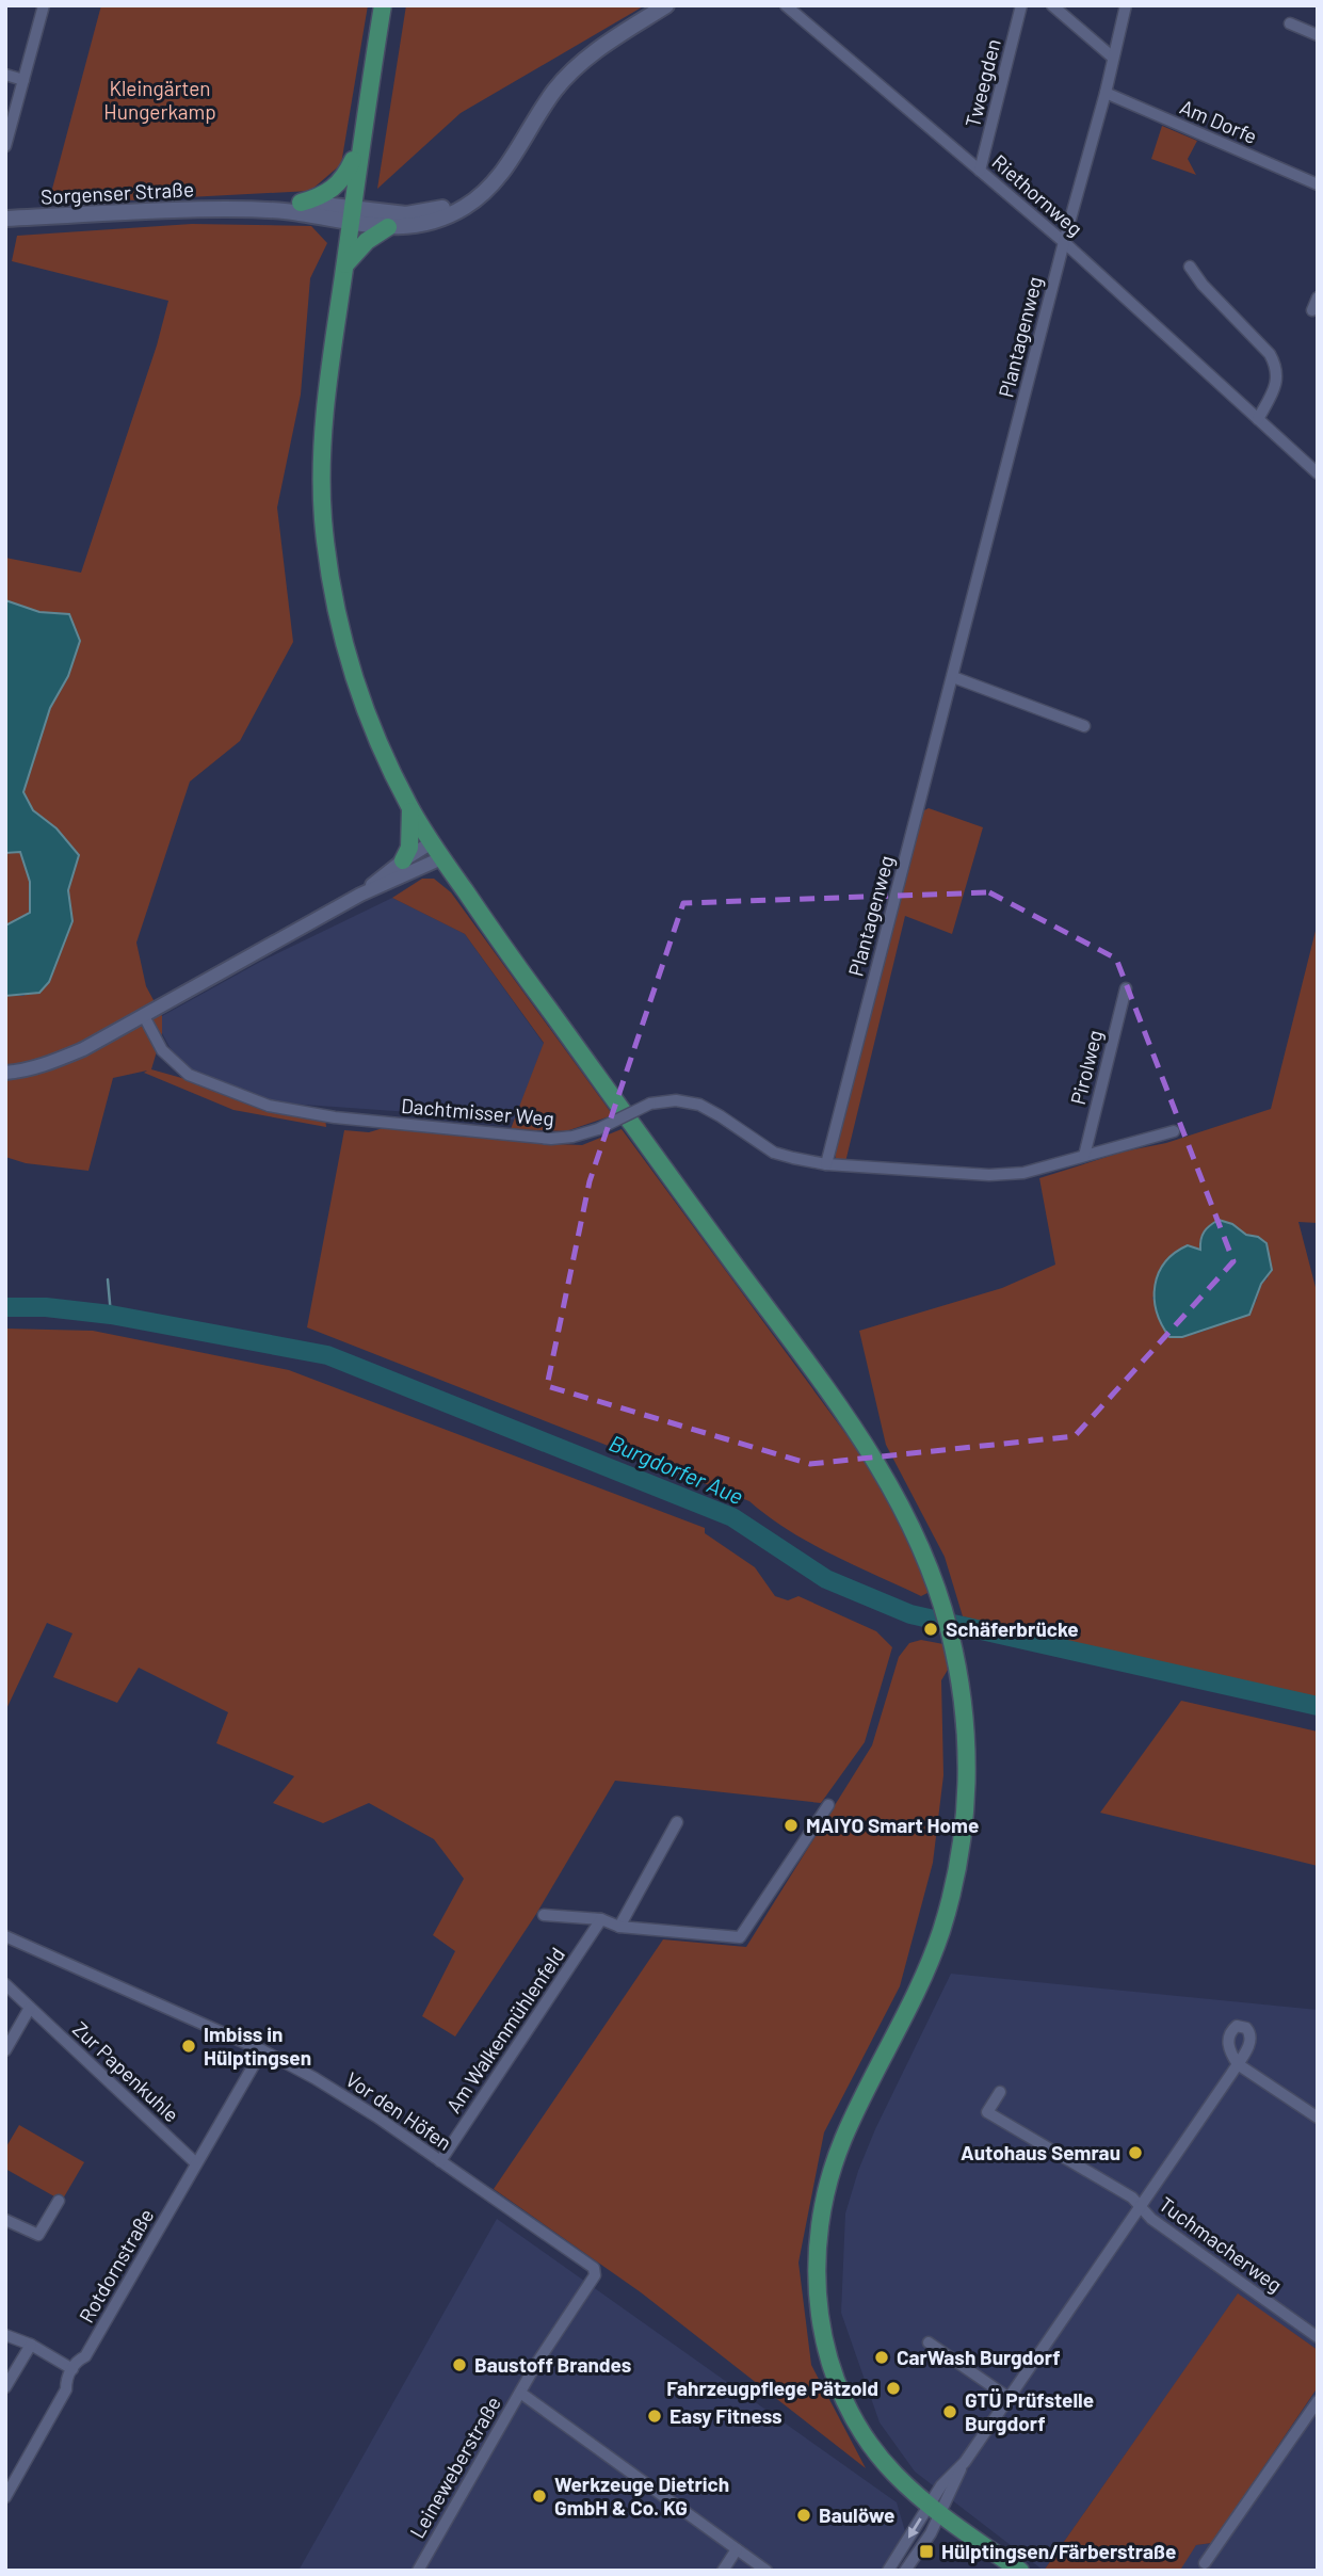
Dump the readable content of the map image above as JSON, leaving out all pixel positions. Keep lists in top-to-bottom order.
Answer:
{
  "streets": {
    "main road": ["Sorgenser Straße"],
    "street": [
      "Tweegden",
      "Am Dorfe",
      "Riethornweg",
      "Plantagenweg",
      "Pirolweg",
      "Dachtmisser Weg",
      "Am Walkenmühlenfeld",
      "Zur Papenkuhle",
      "Vor den Höfen",
      "Tuchmacherweg",
      "Rotdornstraße",
      "Leineweberstraße"
    ]
  },
  "crossings": [
    ["Tweegden", "Riethornweg"],
    ["Am Dorfe", "Plantagenweg"],
    ["Riethornweg", "Plantagenweg"],
    ["Plantagenweg", "Dachtmisser Weg"],
    ["Pirolweg", "Dachtmisser Weg"],
    ["Am Walkenmühlenfeld", "Vor den Höfen"],
    ["Zur Papenkuhle", "Rotdornstraße"],
    ["Vor den Höfen", "Rotdornstraße"],
    ["Vor den Höfen", "Leineweberstraße"]
  ],
  "water": ["Burgdorfer Aue"],
  "parks": ["Kleingärten Hungerkamp"],
  "places": {
    "other": [
      "Schäferbrücke",
      "MAIYO Smart Home",
      "Imbiss in Hülptingsen",
      "Autohaus Semrau",
      "CarWash Burgdorf",
      "Baustoff Brandes",
      "Fahrzeugpflege Pätzold",
      "GTÜ Prüfstelle Burgdorf",
      "Easy Fitness",
      "Werkzeuge Dietrich GmbH & Co. KG",
      "Baulöwe"
    ],
    "transit": ["Hülptingsen/Färberstraße"]
  }
}
